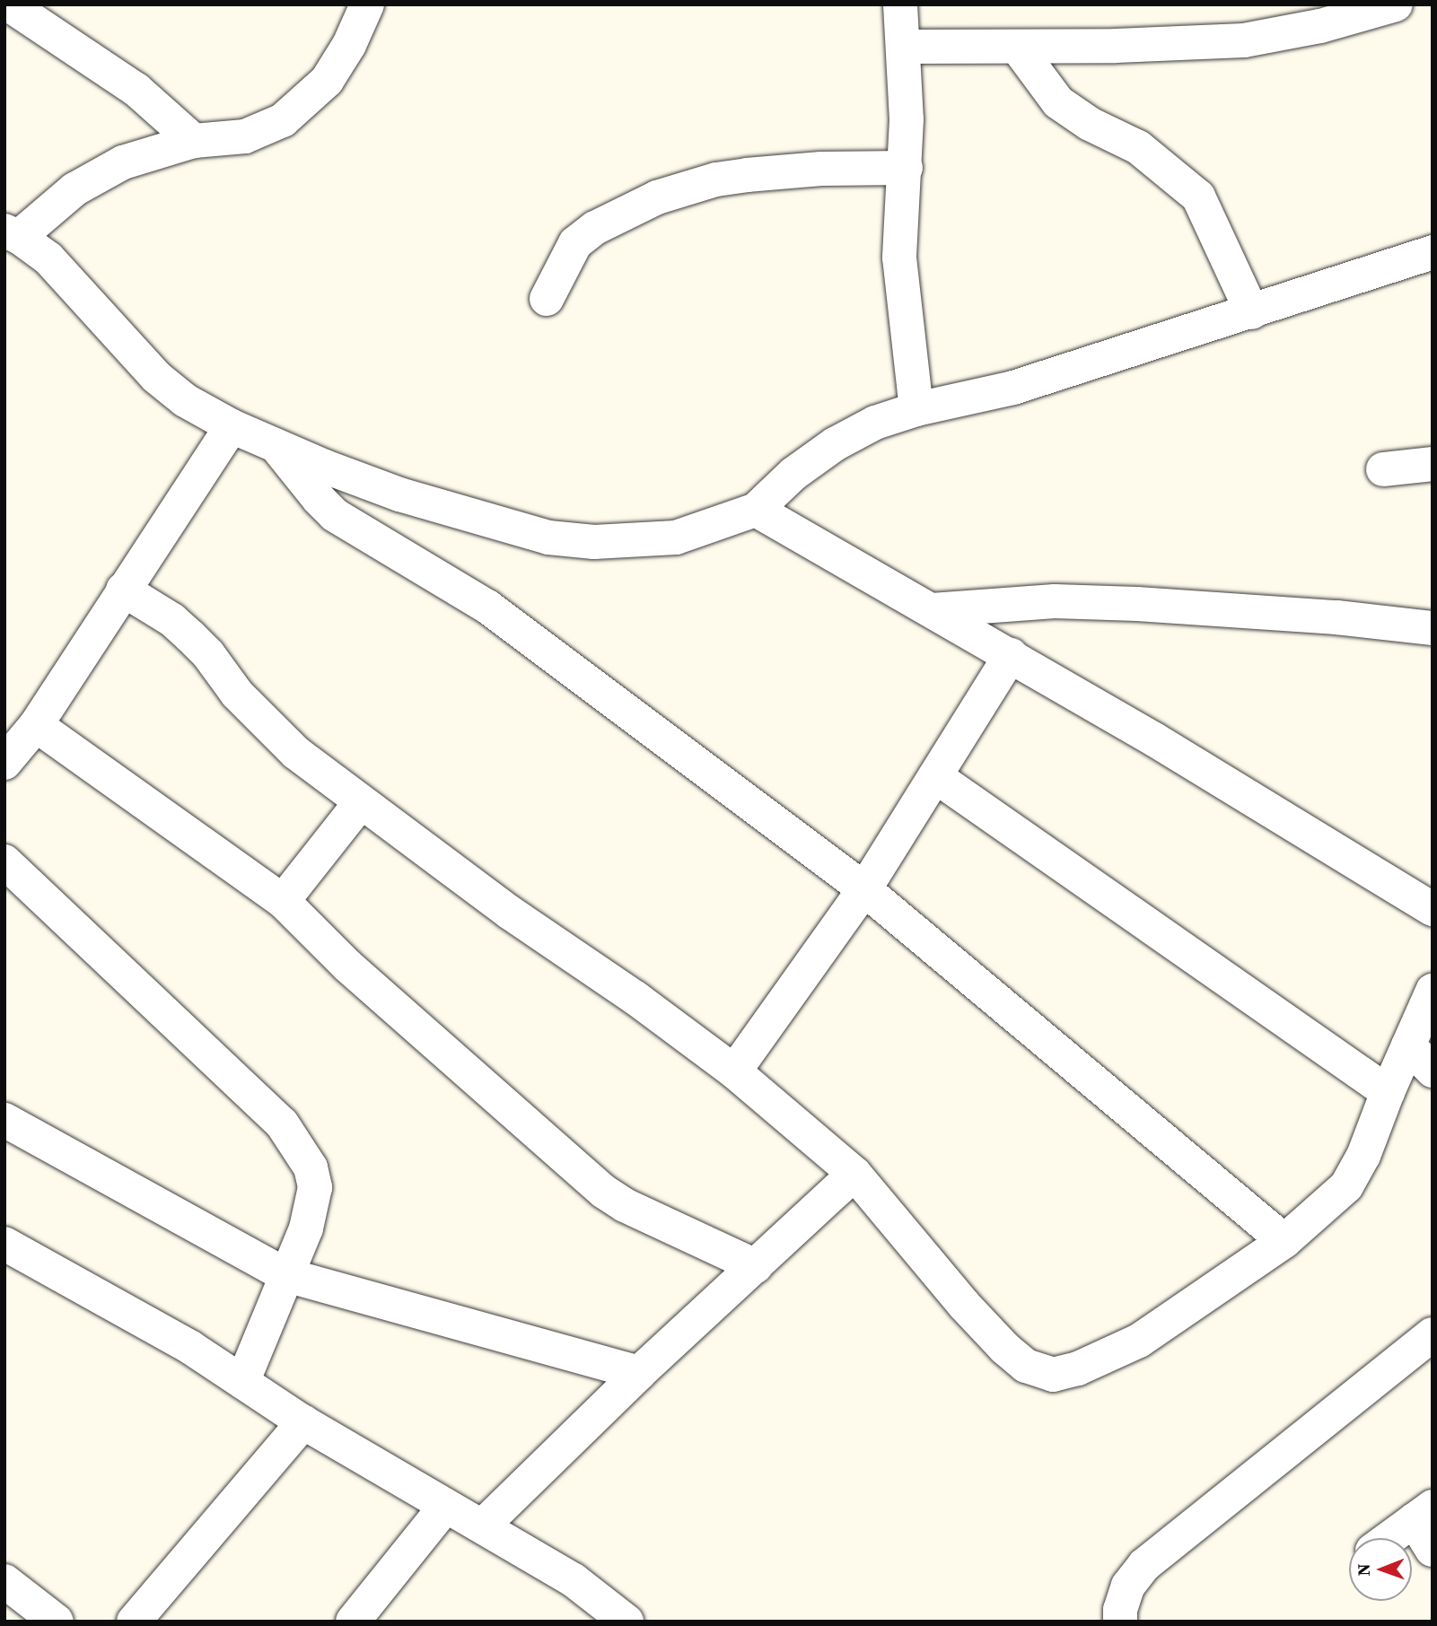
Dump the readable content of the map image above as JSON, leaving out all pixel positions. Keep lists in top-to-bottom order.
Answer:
{
  "north": "left"
}
